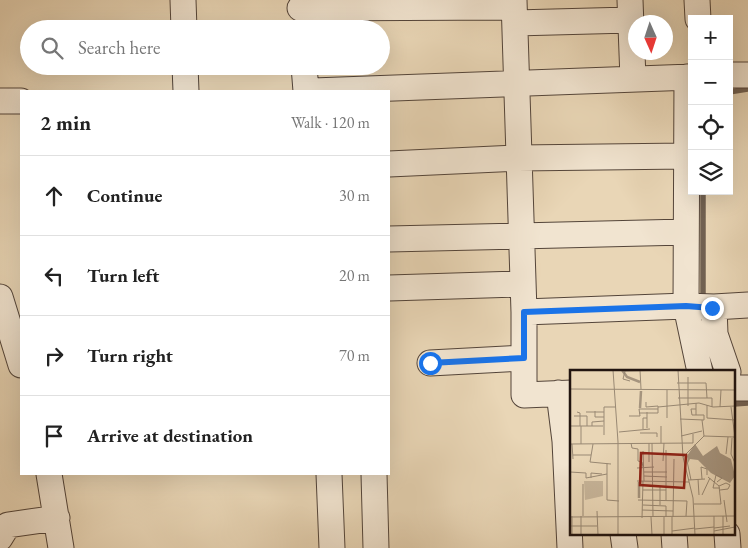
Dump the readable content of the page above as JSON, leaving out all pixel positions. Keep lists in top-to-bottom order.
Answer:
{
  "north": "bottom",
  "page": {
    "map_buttons": ["+", "−"],
    "search": "Search here",
    "heading": ["2 min", "Walk · 120 m"],
    "list": [
      ["Continue", "30 m"],
      ["Turn left", "20 m"],
      ["Turn right", "70 m"],
      "Arrive at destination"
    ]
  }
}
